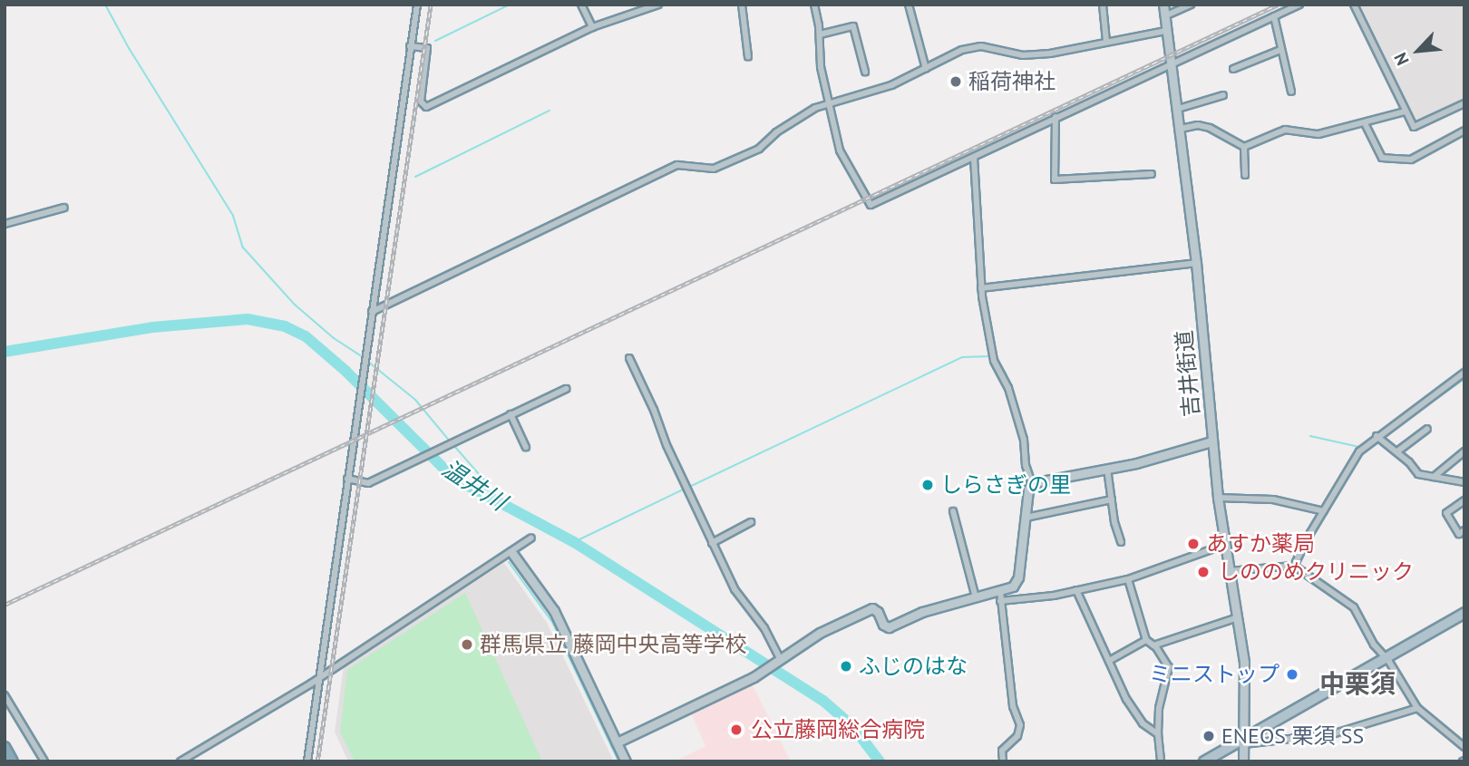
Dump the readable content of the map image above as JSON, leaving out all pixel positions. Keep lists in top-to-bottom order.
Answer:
{
  "streets": {
    "street": ["吉井街道"]
  },
  "districts": ["中栗須"],
  "water": ["温井川"],
  "places": [
    "稲荷神社",
    "しらさぎの里",
    "あすか薬局",
    "しののめクリニック",
    "群馬県立 藤岡中央高等学校",
    "ふじのはな",
    "ミニストップ",
    "公立藤岡総合病院",
    "ENEOS 栗須 SS"
  ],
  "north": "bottom left"
}
